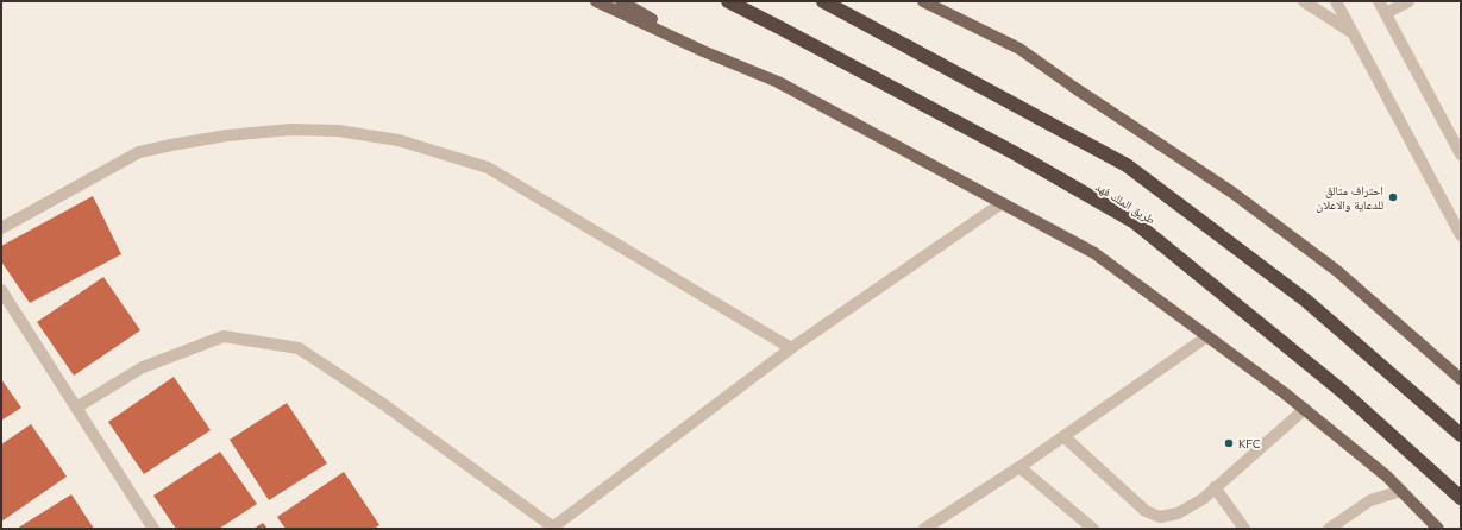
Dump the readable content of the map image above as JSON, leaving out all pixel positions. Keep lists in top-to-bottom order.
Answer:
{
  "streets": {
    "highway": ["طريق الملك فهد"]
  },
  "places": ["احتراف متالق للدعاية والاعلان", "KFC"]
}
